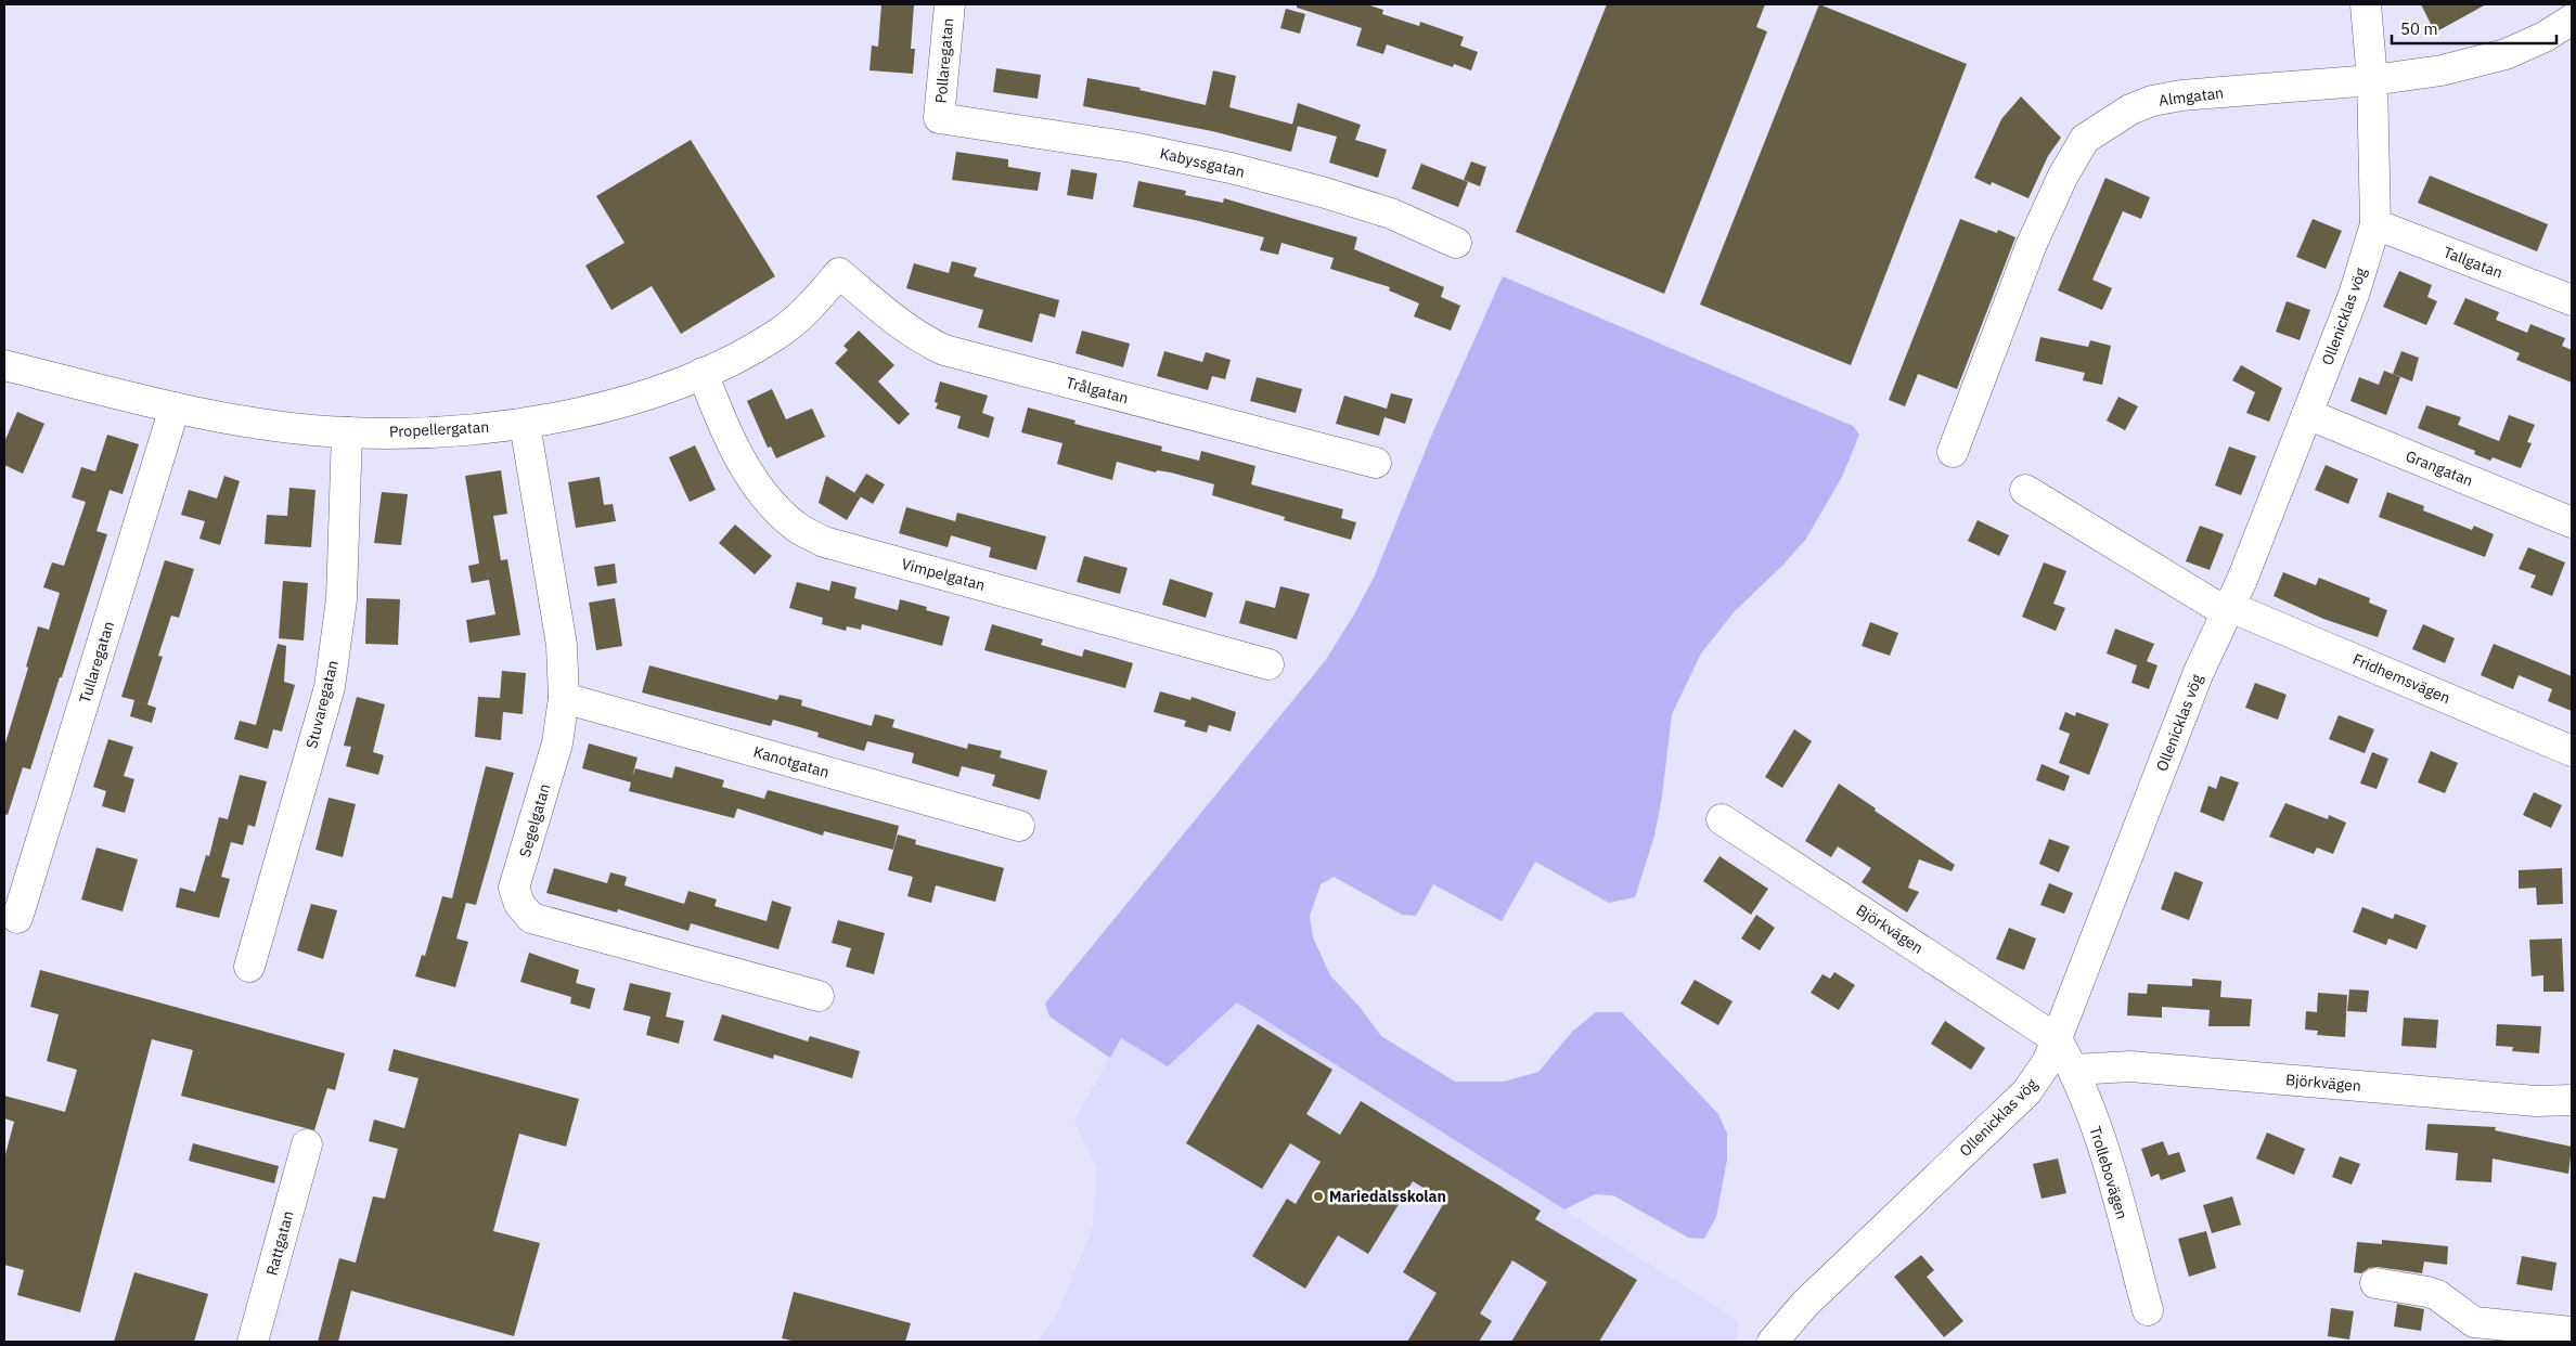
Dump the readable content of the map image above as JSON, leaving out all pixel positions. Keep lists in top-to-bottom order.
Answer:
{
  "streets": {
    "street": [
      "Pollaregatan",
      "Almgatan",
      "Kabyssgatan",
      "Tallgatan",
      "Ollenicklas vög",
      "Trålgatan",
      "Propellergatan",
      "Grangatan",
      "Vimpelgatan",
      "Tullaregatan",
      "Fridhemsvägen",
      "Stuvaregatan",
      "Kanotgatan",
      "Segelgatan",
      "Björkvägen",
      "Trollebovägen",
      "Rattgatan"
    ]
  },
  "crossings": [
    ["Pollaregatan", "Kabyssgatan"],
    ["Almgatan", "Ollenicklas vög"],
    ["Tallgatan", "Ollenicklas vög"],
    ["Ollenicklas vög", "Grangatan"],
    ["Ollenicklas vög", "Fridhemsvägen"],
    ["Ollenicklas vög", "Björkvägen"],
    ["Ollenicklas vög", "Trollebovägen"],
    ["Trålgatan", "Propellergatan"],
    ["Propellergatan", "Vimpelgatan"],
    ["Propellergatan", "Tullaregatan"],
    ["Propellergatan", "Stuvaregatan"],
    ["Propellergatan", "Segelgatan"],
    ["Kanotgatan", "Segelgatan"],
    ["Björkvägen", "Trollebovägen"]
  ],
  "places": ["Mariedalsskolan"],
  "scale_bar": "50 m"
}
